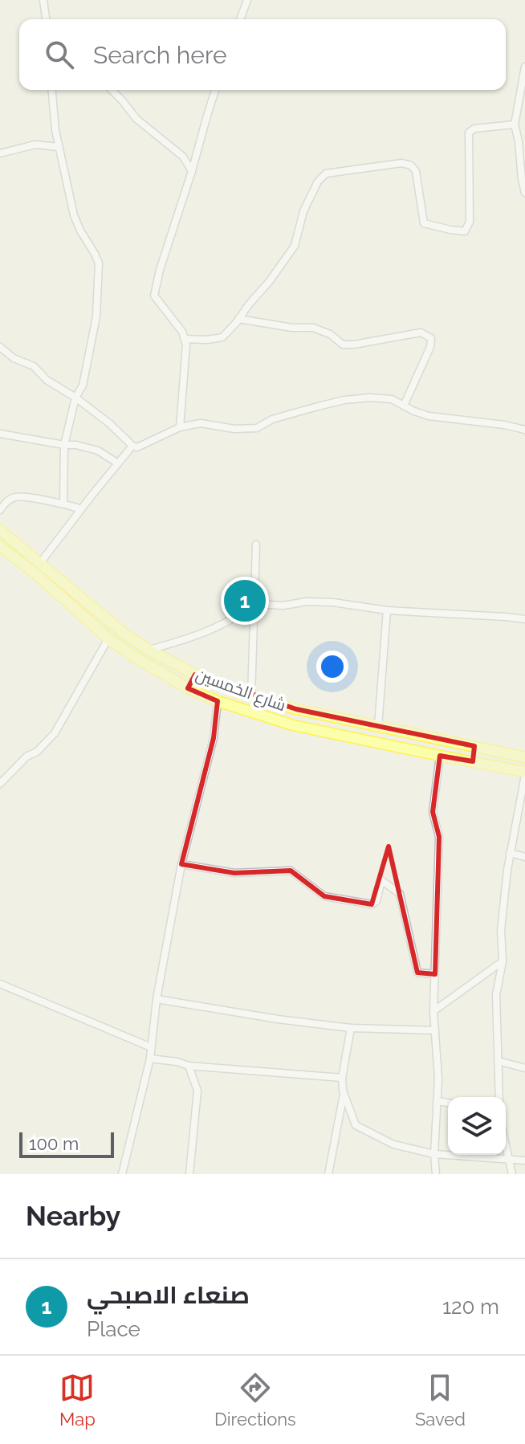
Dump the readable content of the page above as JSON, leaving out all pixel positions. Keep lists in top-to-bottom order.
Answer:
{
  "streets": {
    "main road": ["شارع الخمسين"]
  },
  "scale_bar": "100 m",
  "page": {
    "search": "Search here",
    "pins": "1",
    "scale": "100 m",
    "heading": "Nearby",
    "list": [
      {
        "mark": "1",
        "name": "صنعاء الاصبحي",
        "note": "Place",
        "value": "120 m"
      }
    ],
    "nav": ["Map", "Directions", "Saved"]
  }
}
